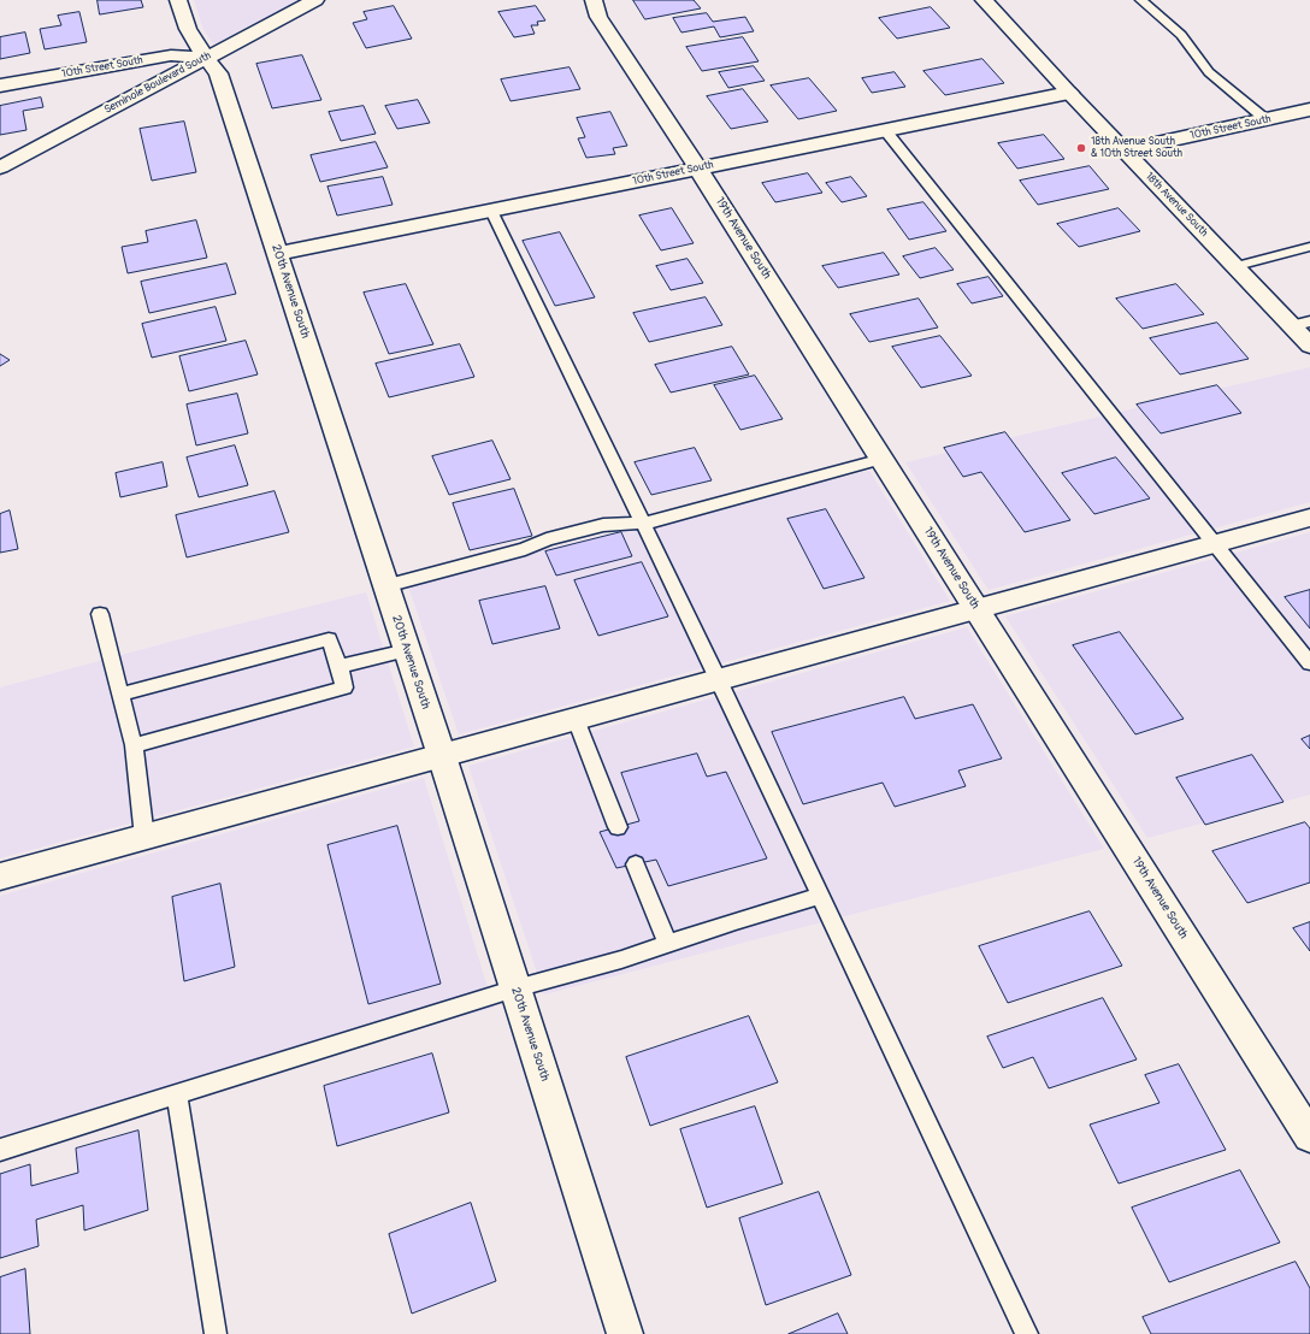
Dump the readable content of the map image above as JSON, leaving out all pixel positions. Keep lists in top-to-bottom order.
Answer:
{
  "streets": {
    "street": [
      "10th Street South",
      "Seminole Boulevard South",
      "18th Avenue South",
      "19th Avenue South",
      "20th Avenue South"
    ]
  },
  "crossings": [
    ["10th Street South", "Seminole Boulevard South"],
    ["10th Street South", "18th Avenue South"],
    ["10th Street South", "19th Avenue South"],
    ["10th Street South", "20th Avenue South"],
    ["Seminole Boulevard South", "20th Avenue South"]
  ],
  "places": ["18th Avenue South & 10th Street South"]
}
